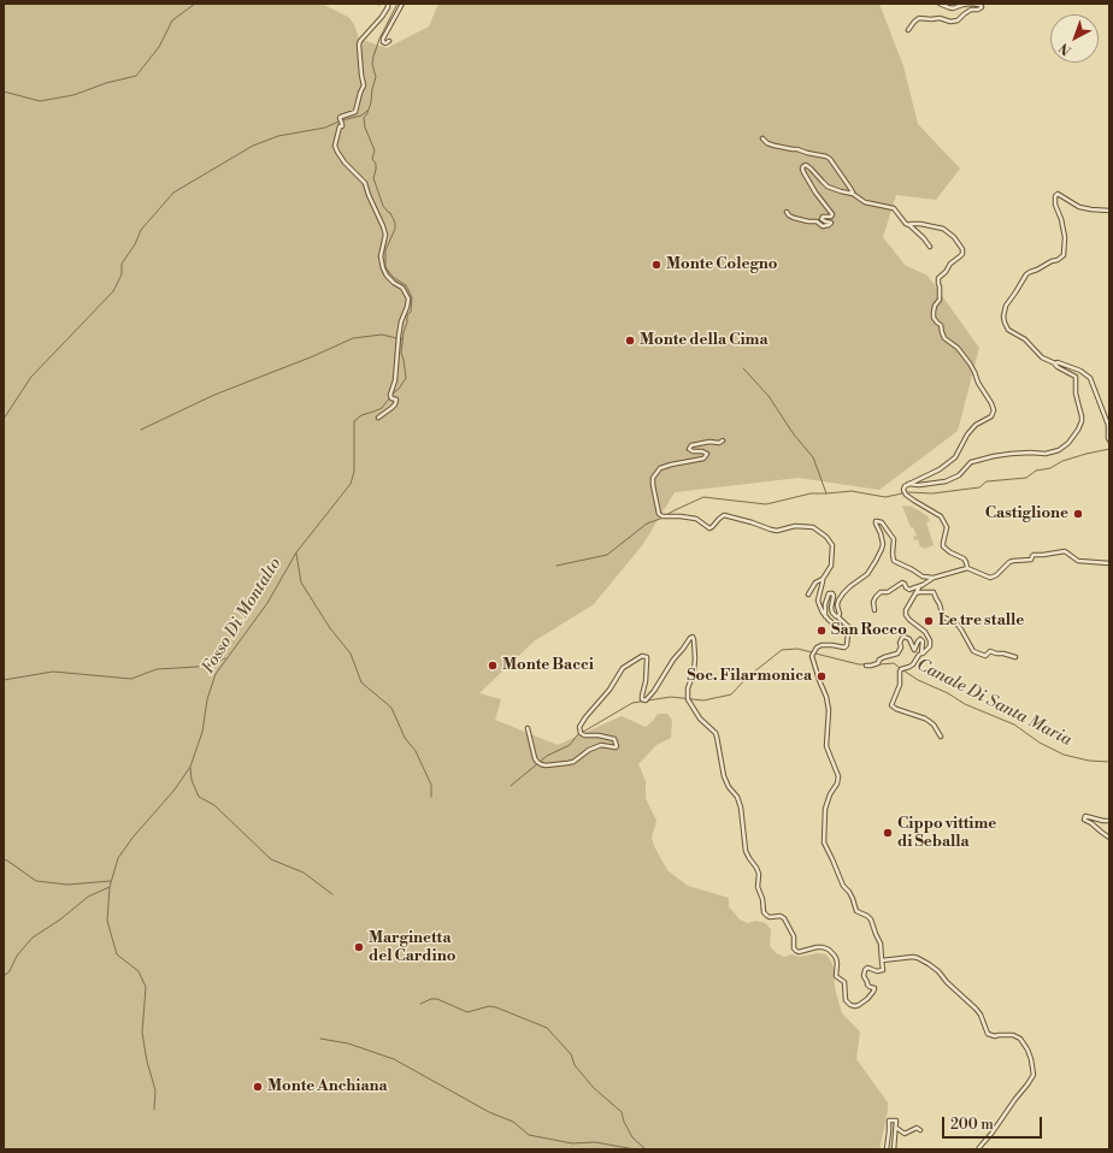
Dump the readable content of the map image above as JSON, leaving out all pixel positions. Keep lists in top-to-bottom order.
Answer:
{
  "water": ["Fosso Di Montalto", "Canale Di Santa Maria"],
  "places": [
    "Monte Colegno",
    "Monte della Cima",
    "Castiglione",
    "Le tre stalle",
    "San Rocco",
    "Monte Bacci",
    "Soc. Filarmonica",
    "Cippo vittime di Seballa",
    "Marginetta del Cardino",
    "Monte Anchiana"
  ],
  "scale_bar": "200 m",
  "north": "bottom left"
}
